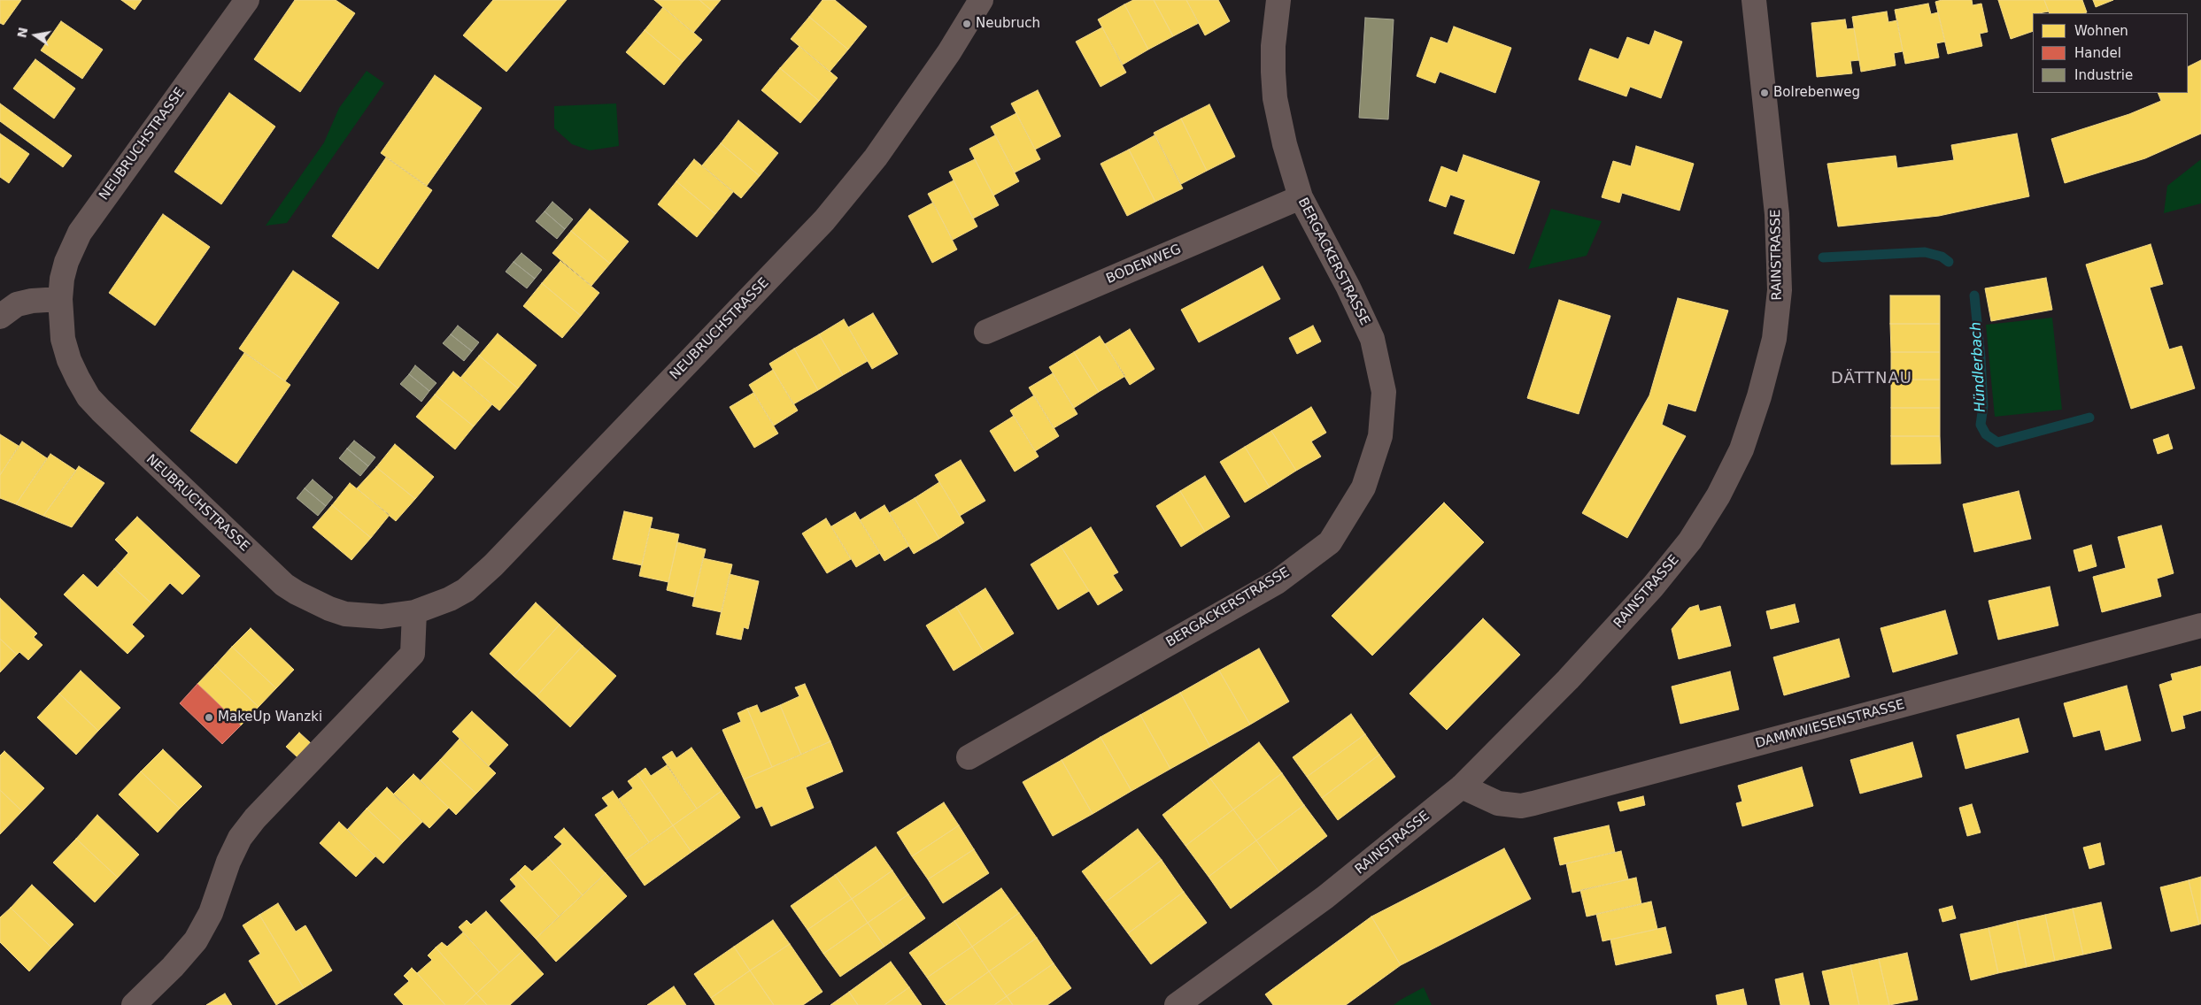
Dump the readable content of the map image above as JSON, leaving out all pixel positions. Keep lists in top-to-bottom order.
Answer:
{
  "streets": {
    "street": [
      "NEUBRUCHSTRASSE",
      "RAINSTRASSE",
      "BERGACKERSTRASSE",
      "BODENWEG",
      "DAMMWIESENSTRASSE"
    ]
  },
  "crossings": [
    ["RAINSTRASSE", "DAMMWIESENSTRASSE"],
    ["BERGACKERSTRASSE", "BODENWEG"]
  ],
  "districts": ["DÄTTNAU"],
  "water": ["Hündlerbach"],
  "places": ["Neubruch", "Bolrebenweg", "MakeUp Wanzki"],
  "legend": ["Wohnen", "Handel", "Industrie"],
  "north": "left"
}
